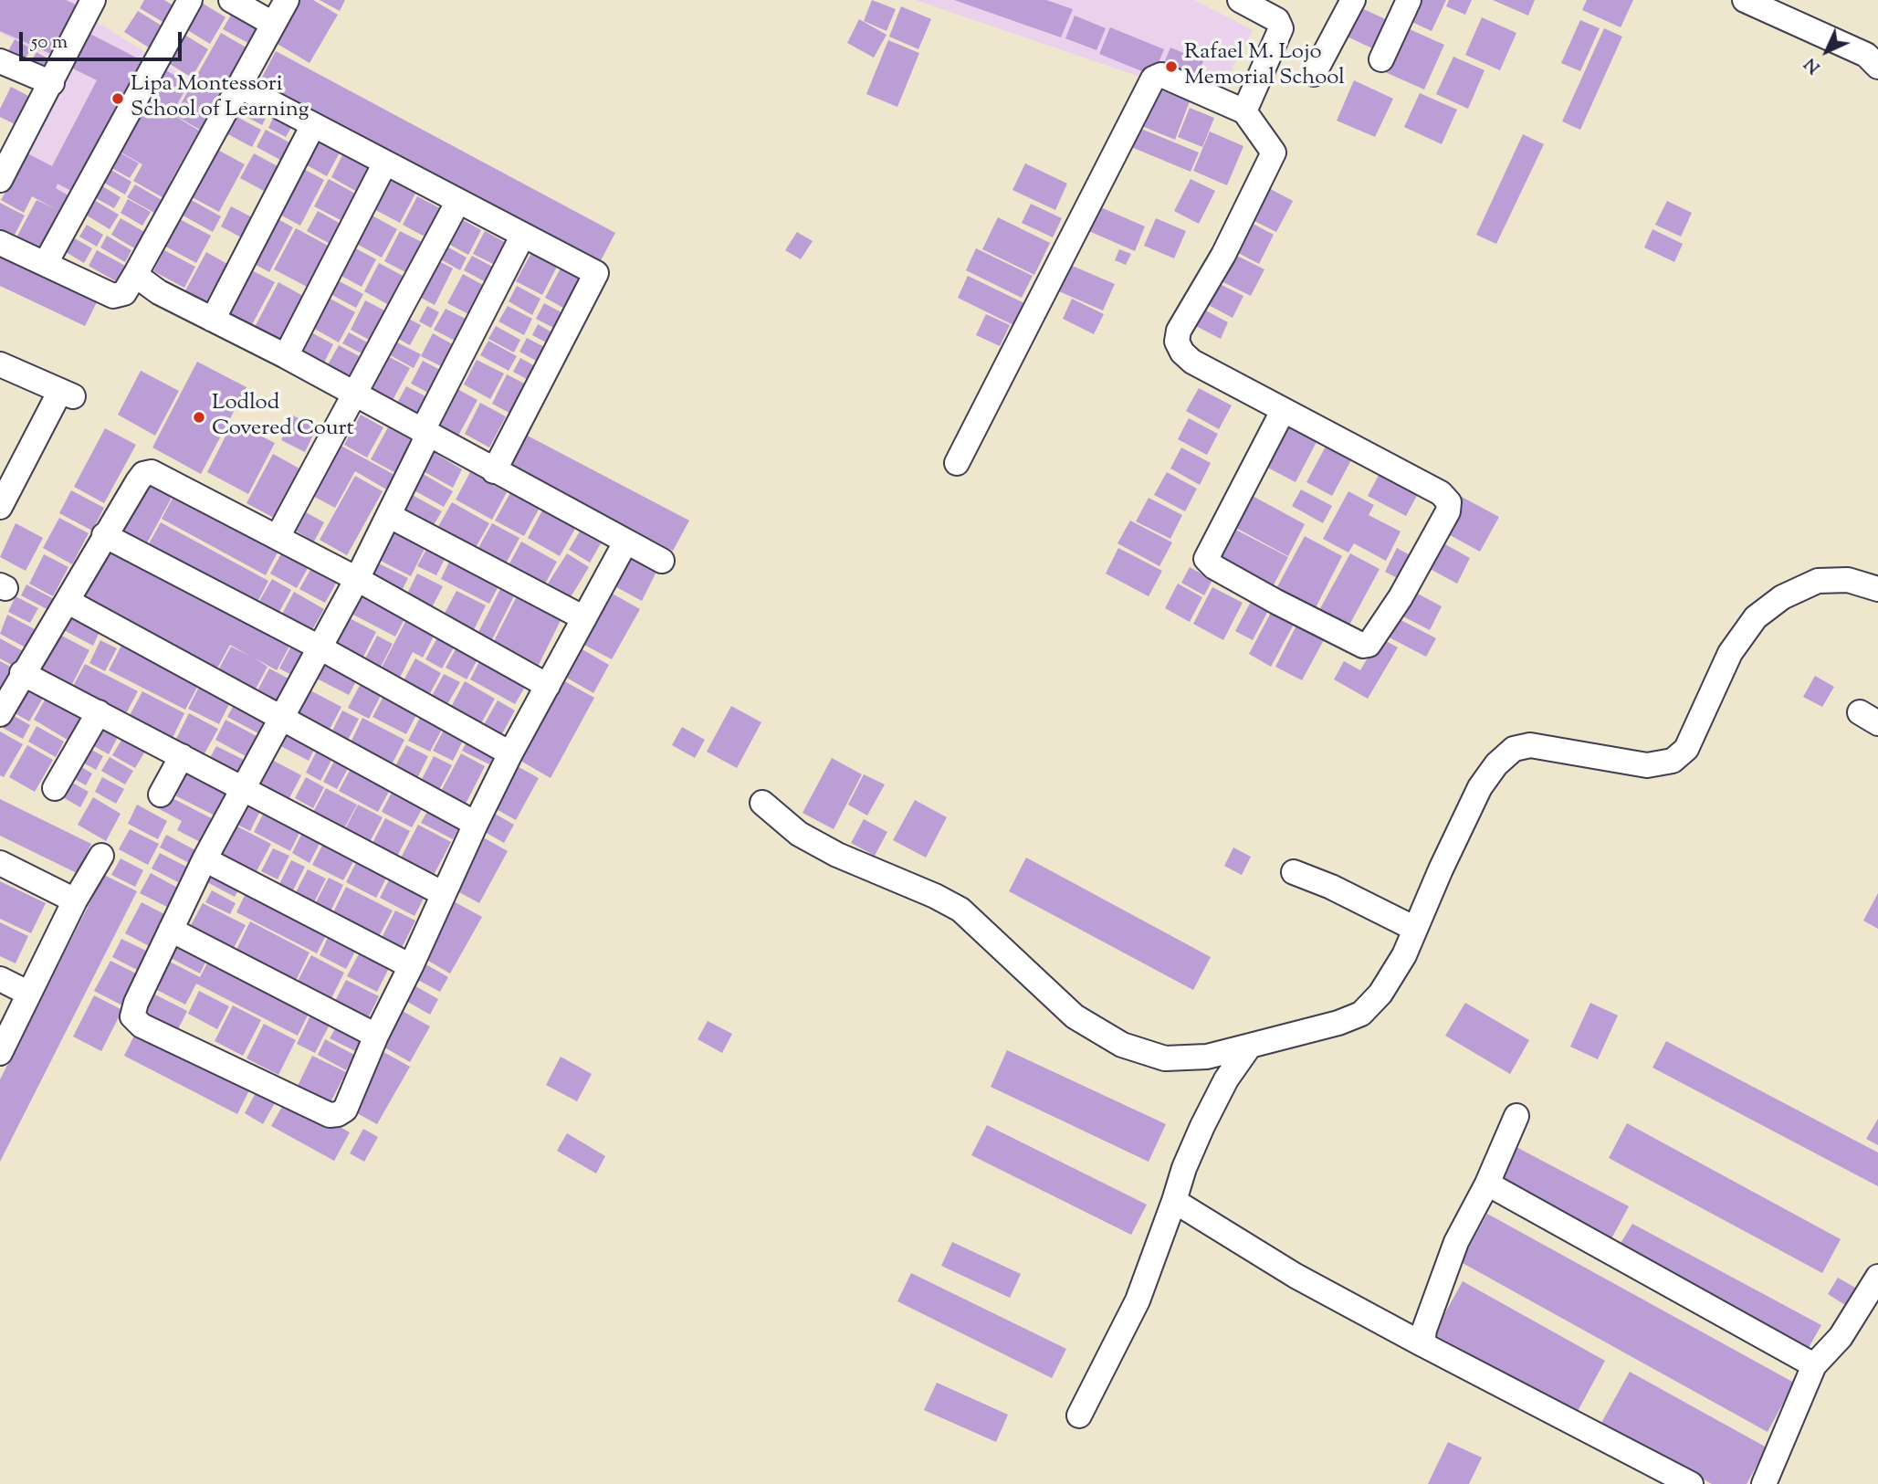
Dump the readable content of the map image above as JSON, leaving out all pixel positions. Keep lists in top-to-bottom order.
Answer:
{
  "places": ["Rafael M. Lojo Memorial School", "Lipa Montessori School of Learning", "Lodlod Covered Court"],
  "scale_bar": "50 m",
  "north": "bottom left"
}
